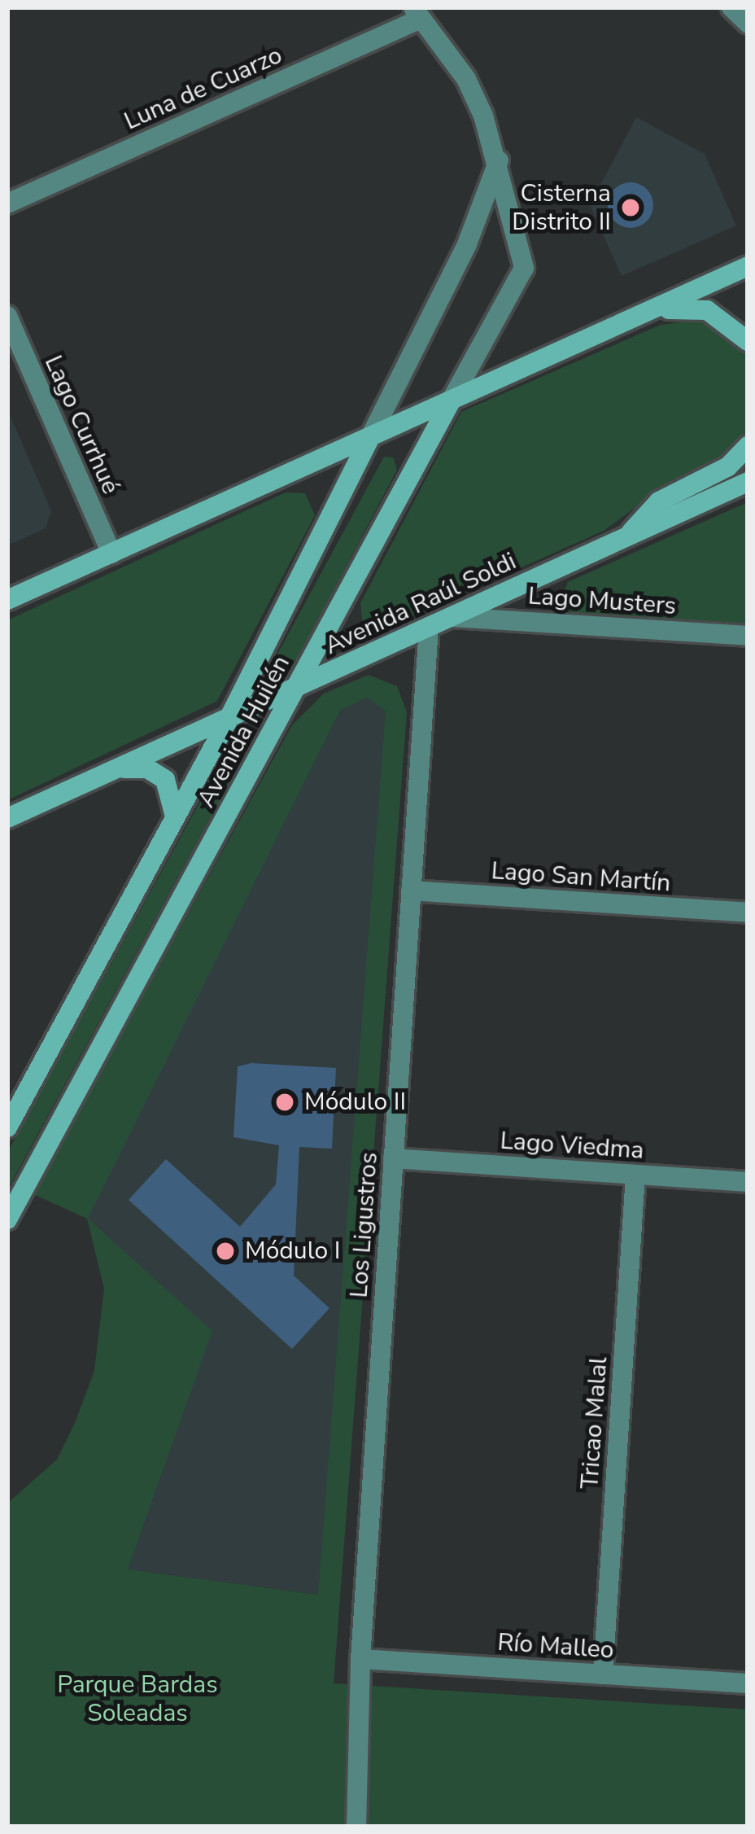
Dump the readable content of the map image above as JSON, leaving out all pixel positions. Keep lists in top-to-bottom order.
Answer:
{
  "streets": {
    "main road": ["Avenida Raúl Soldi", "Avenida Huilén"],
    "street": [
      "Luna de Cuarzo",
      "Lago Currhué",
      "Lago Musters",
      "Lago San Martín",
      "Lago Viedma",
      "Los Ligustros",
      "Tricao Malal",
      "Río Malleo"
    ]
  },
  "crossings": [
    ["Lago Musters", "Avenida Raúl Soldi"],
    ["Avenida Raúl Soldi", "Avenida Huilén"],
    ["Avenida Raúl Soldi", "Los Ligustros"],
    ["Lago San Martín", "Los Ligustros"],
    ["Lago Viedma", "Los Ligustros"],
    ["Lago Viedma", "Tricao Malal"],
    ["Los Ligustros", "Río Malleo"],
    ["Tricao Malal", "Río Malleo"]
  ],
  "parks": ["Parque Bardas Soleadas"],
  "places": ["Cisterna Distrito II", "Módulo II", "Módulo I"]
}
